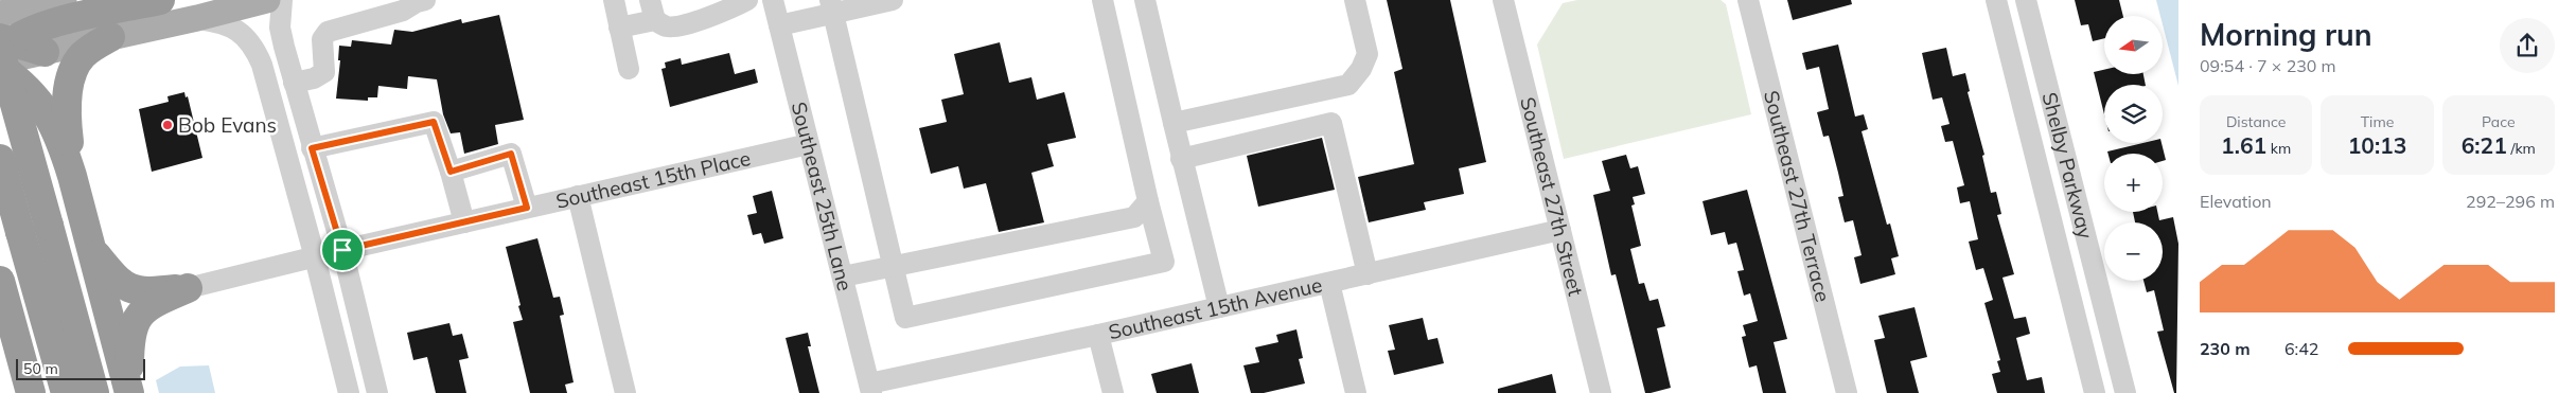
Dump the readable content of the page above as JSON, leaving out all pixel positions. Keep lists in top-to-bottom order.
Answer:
{
  "streets": {
    "street": [
      "Shelby Parkway",
      "Southeast 15th Place",
      "Southeast 25th Lane",
      "Southeast 27th Street",
      "Southeast 27th Terrace",
      "Southeast 15th Avenue"
    ]
  },
  "crossings": [
    ["Southeast 15th Place", "Southeast 25th Lane"],
    ["Southeast 25th Lane", "Southeast 15th Avenue"],
    ["Southeast 27th Street", "Southeast 15th Avenue"]
  ],
  "places": ["Bob Evans"],
  "scale_bar": "50 m",
  "north": "left",
  "page": {
    "heading": ["Morning run", "09:54 · 7 × 230 m"],
    "map_buttons": ["+", "−"],
    "stats": [
      ["Distance", "1.61 km"],
      ["Time", "10:13"],
      ["Pace", "6:21 /km"]
    ],
    "chart": ["Elevation", "292–296 m"],
    "list": [
      {
        "name": "230 m",
        "note": "6:42"
      }
    ],
    "scale": "50 m"
  }
}
